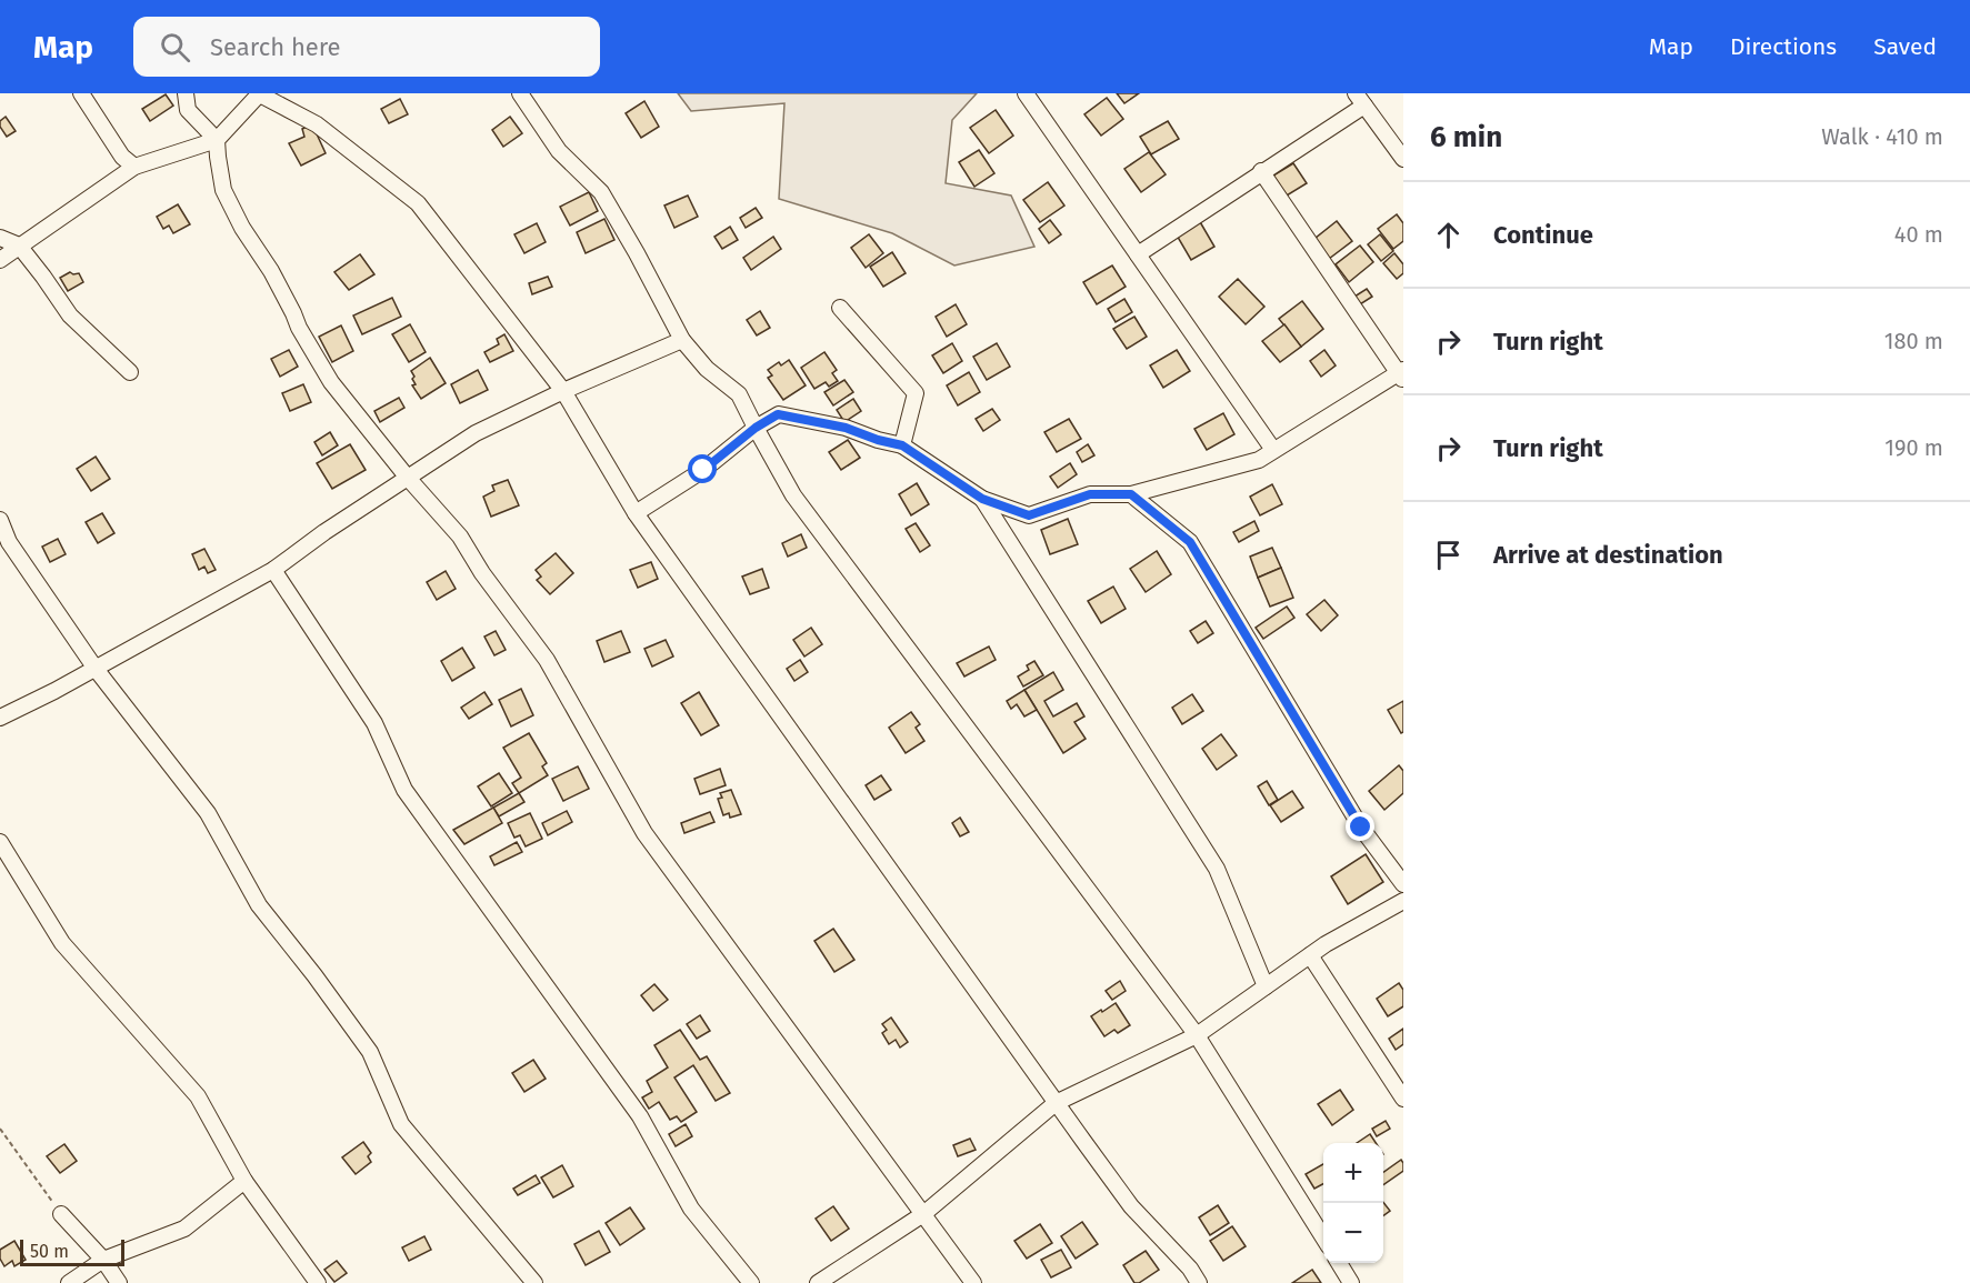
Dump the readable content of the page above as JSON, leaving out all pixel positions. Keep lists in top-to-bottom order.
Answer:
{
  "scale_bar": "50 m",
  "page": {
    "header": "Map",
    "search": "Search here",
    "nav": ["Map", "Directions", "Saved"],
    "heading": ["6 min", "Walk · 410 m"],
    "list": [
      ["Continue", "40 m"],
      ["Turn right", "180 m"],
      ["Turn right", "190 m"],
      "Arrive at destination"
    ],
    "map_buttons": ["+", "−"],
    "scale": "50 m"
  }
}
